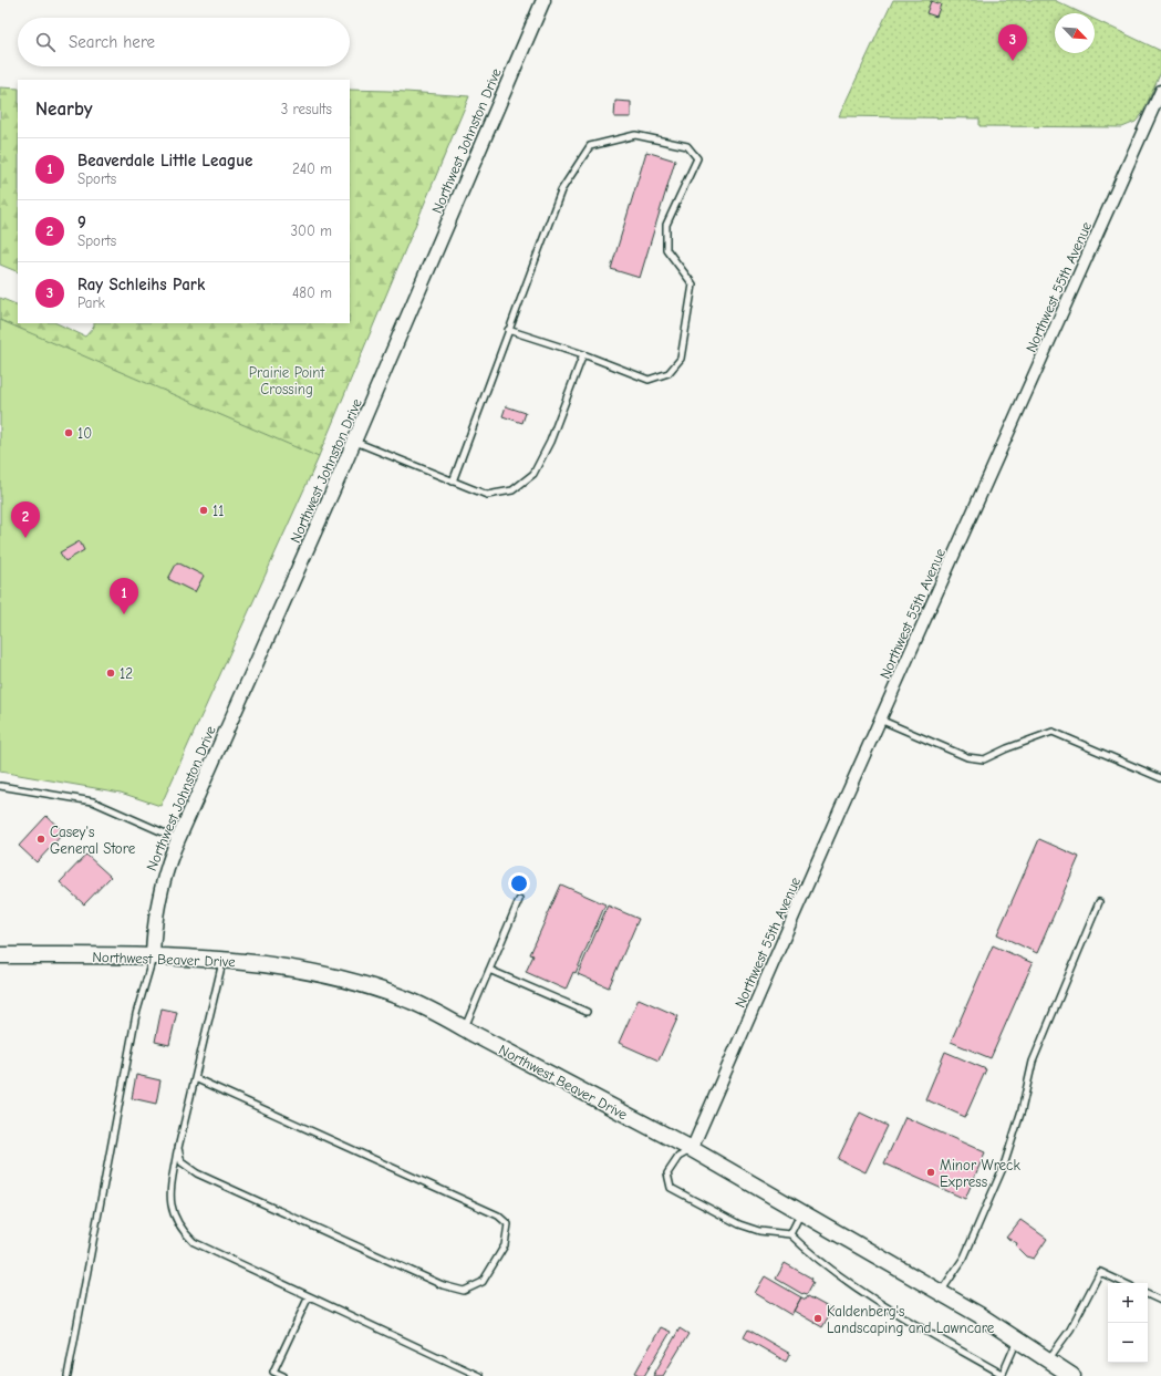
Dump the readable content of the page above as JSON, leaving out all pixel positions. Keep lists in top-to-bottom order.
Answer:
{
  "streets": {
    "main road": ["Northwest Beaver Drive"],
    "street": ["Northwest Johnston Drive", "Northwest 55th Avenue"]
  },
  "crossings": [
    ["Northwest Johnston Drive", "Northwest Beaver Drive"],
    ["Northwest 55th Avenue", "Northwest Beaver Drive"]
  ],
  "parks": ["Prairie Point Crossing"],
  "places": [
    "10",
    "11",
    "12",
    "Casey's General Store",
    "Minor Wreck Express",
    "Kaldenberg's Landscaping and Lawncare"
  ],
  "north": "bottom right",
  "page": {
    "search": "Search here",
    "pins": ["3", "2", "1"],
    "heading": ["Nearby", "3 results"],
    "list": [
      {
        "mark": "1",
        "name": "Beaverdale Little League",
        "note": "Sports",
        "value": "240 m"
      },
      {
        "mark": "2",
        "name": "9",
        "note": "Sports",
        "value": "300 m"
      },
      {
        "mark": "3",
        "name": "Ray Schleihs Park",
        "note": "Park",
        "value": "480 m"
      }
    ],
    "map_buttons": ["+", "−"]
  }
}
